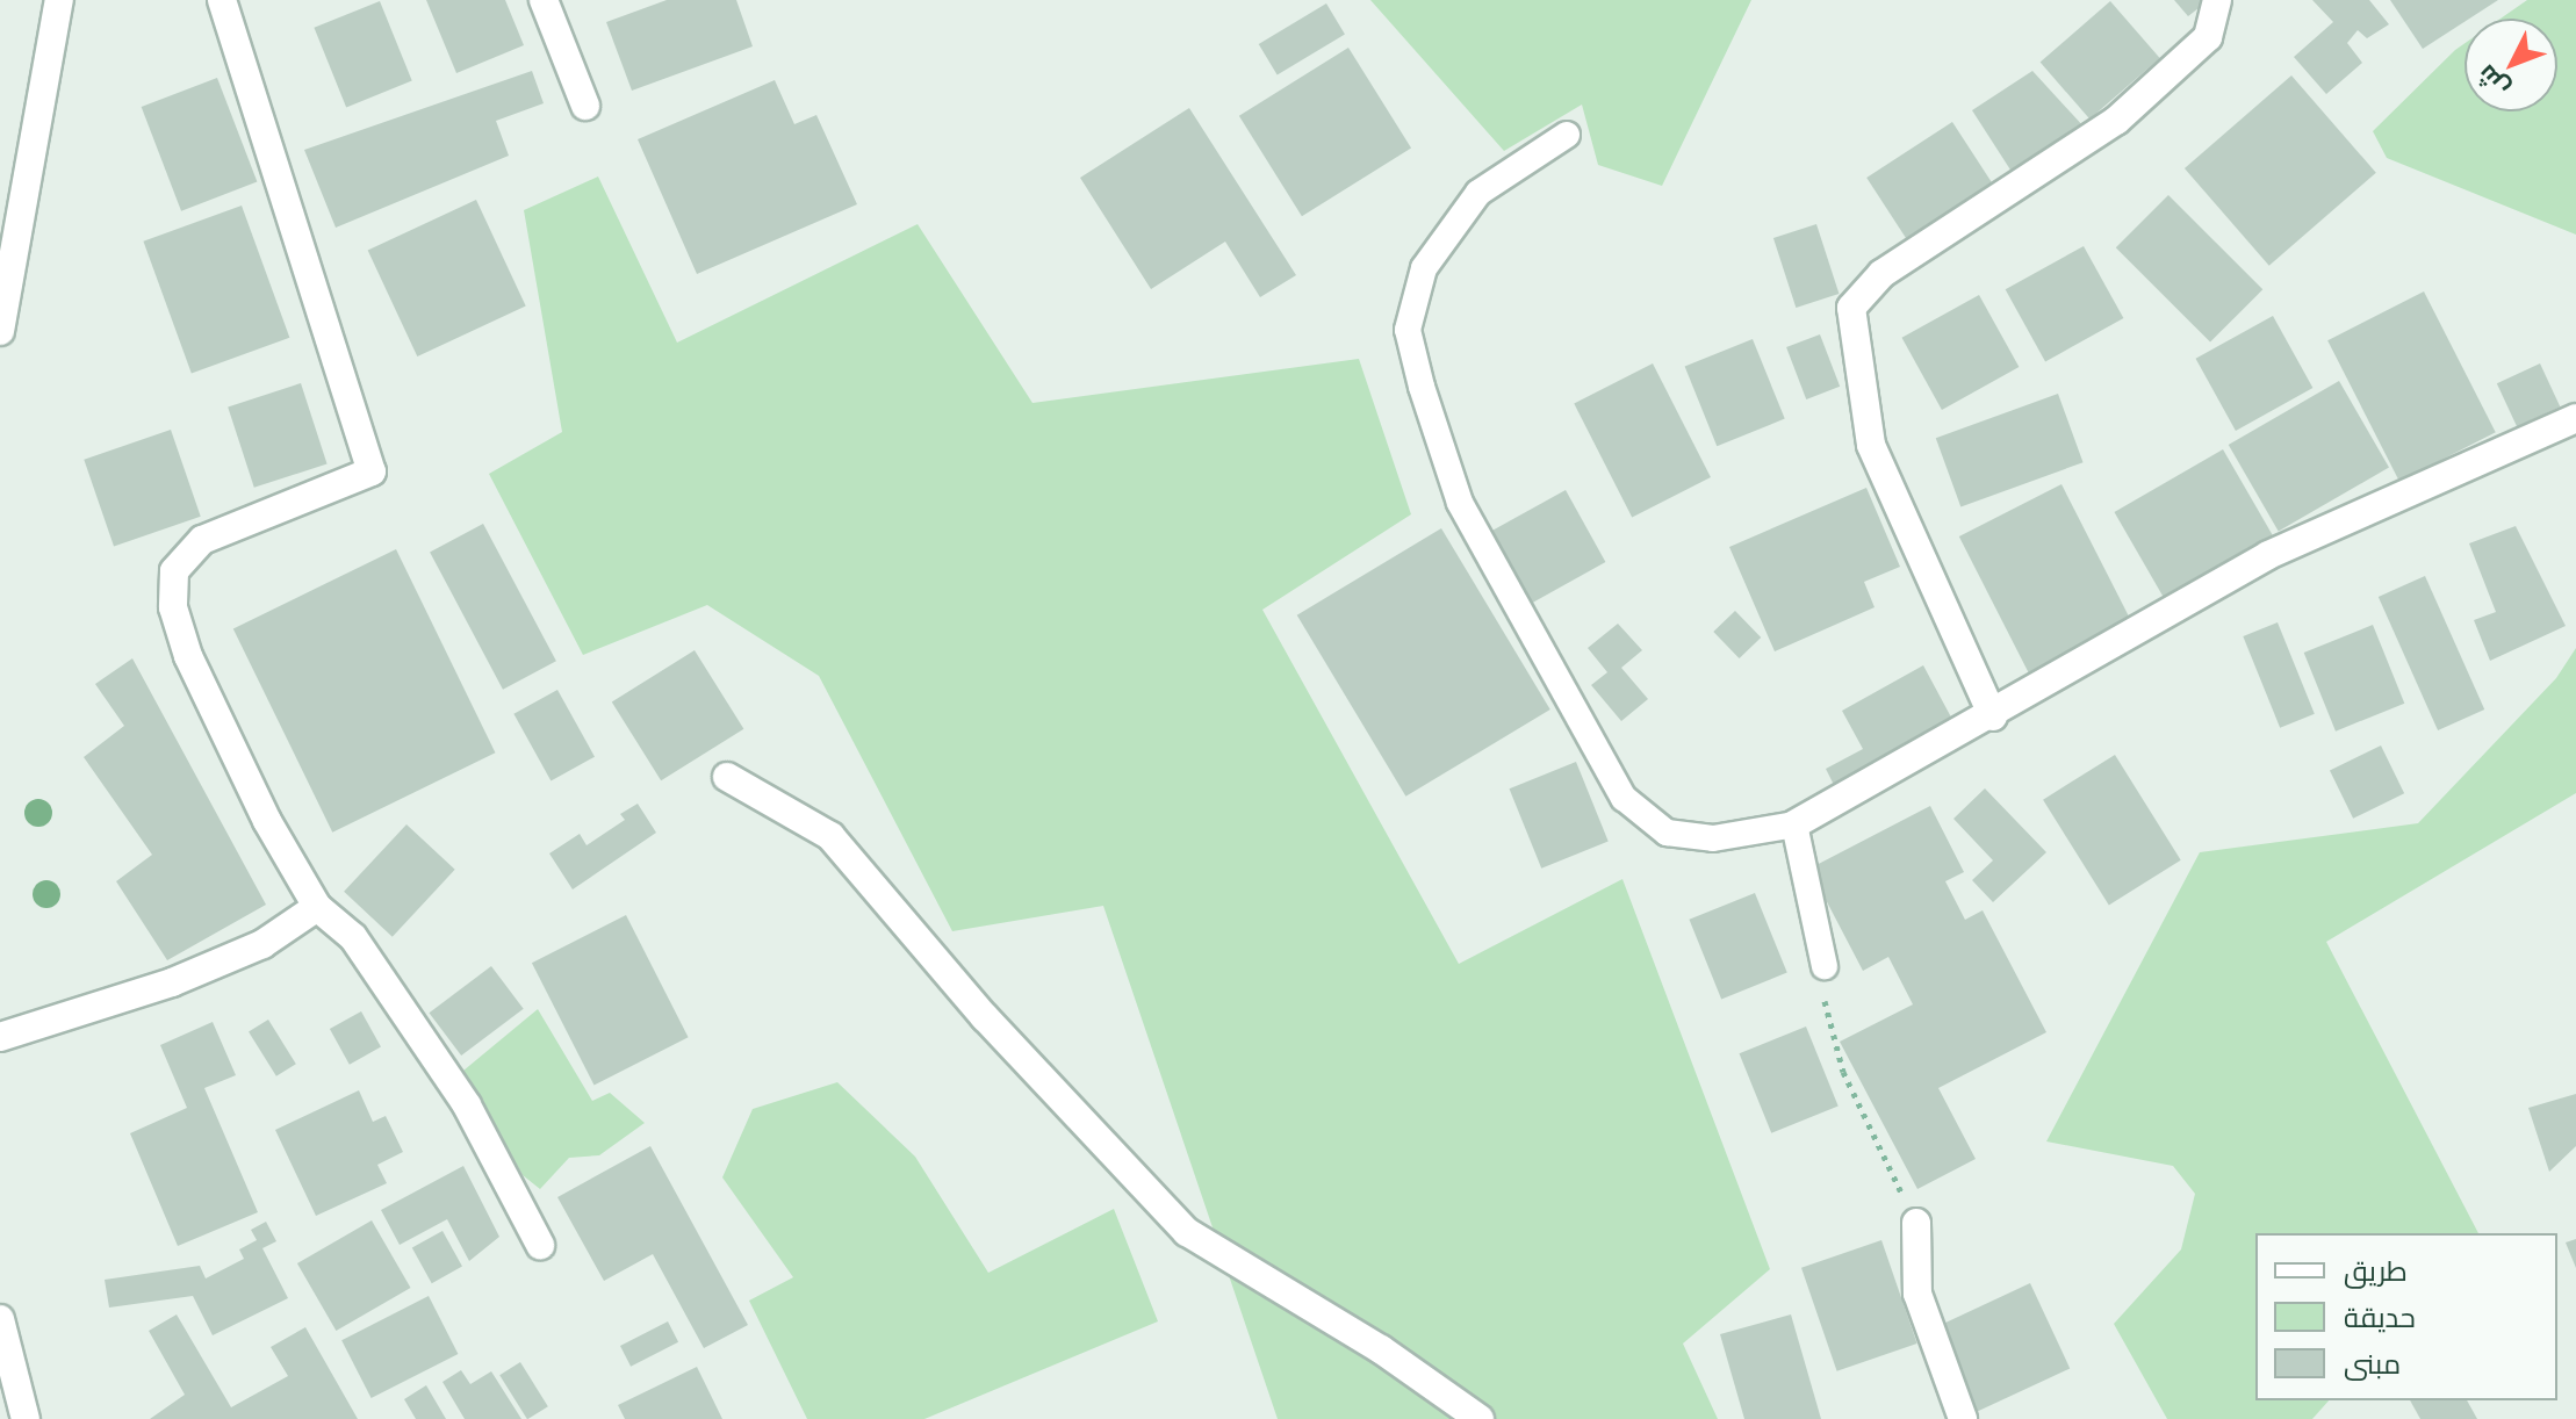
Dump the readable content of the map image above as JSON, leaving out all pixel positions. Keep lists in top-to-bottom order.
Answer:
{
  "legend": ["طريق", "حديقة", "مبنى"],
  "north": "bottom left"
}
